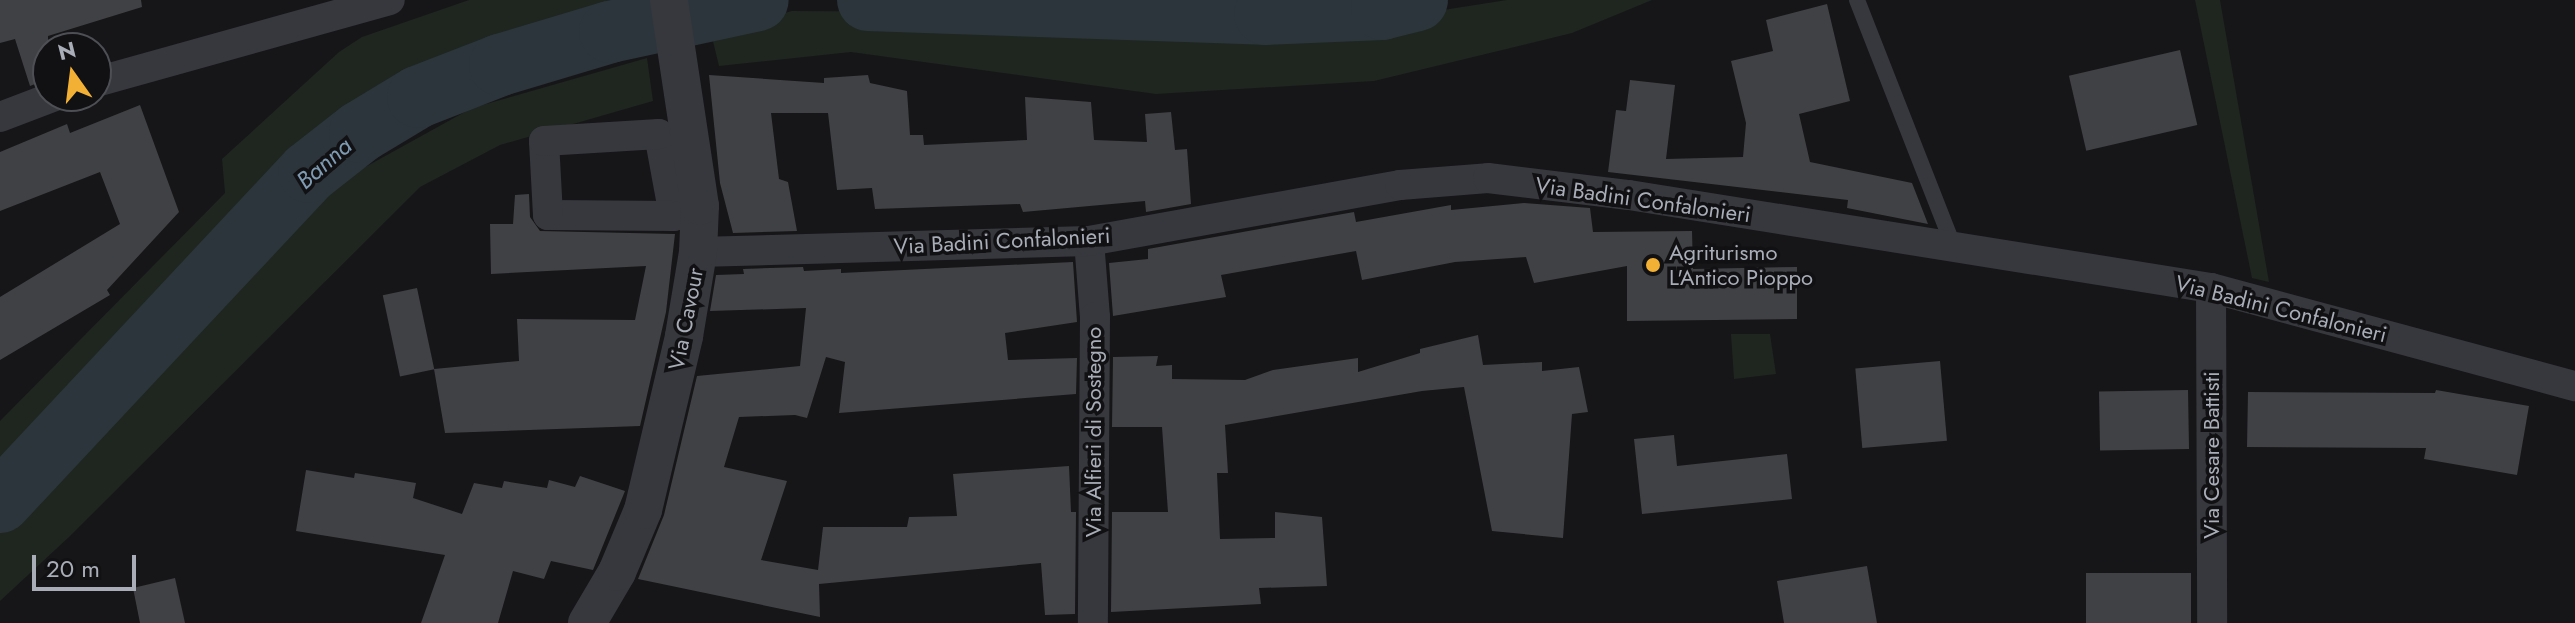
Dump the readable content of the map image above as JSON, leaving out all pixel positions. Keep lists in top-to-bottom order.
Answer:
{
  "streets": {
    "street": [
      "Via Badini Confalonieri",
      "Via Cavour",
      "Via Alfieri di Sostegno",
      "Via Cesare Battisti"
    ]
  },
  "crossings": [
    ["Via Badini Confalonieri", "Via Cavour"],
    ["Via Badini Confalonieri", "Via Alfieri di Sostegno"],
    ["Via Badini Confalonieri", "Via Cesare Battisti"]
  ],
  "water": ["Banna"],
  "places": ["Agriturismo L'Antico Pioppo"],
  "scale_bar": "20 m",
  "north": "top"
}
